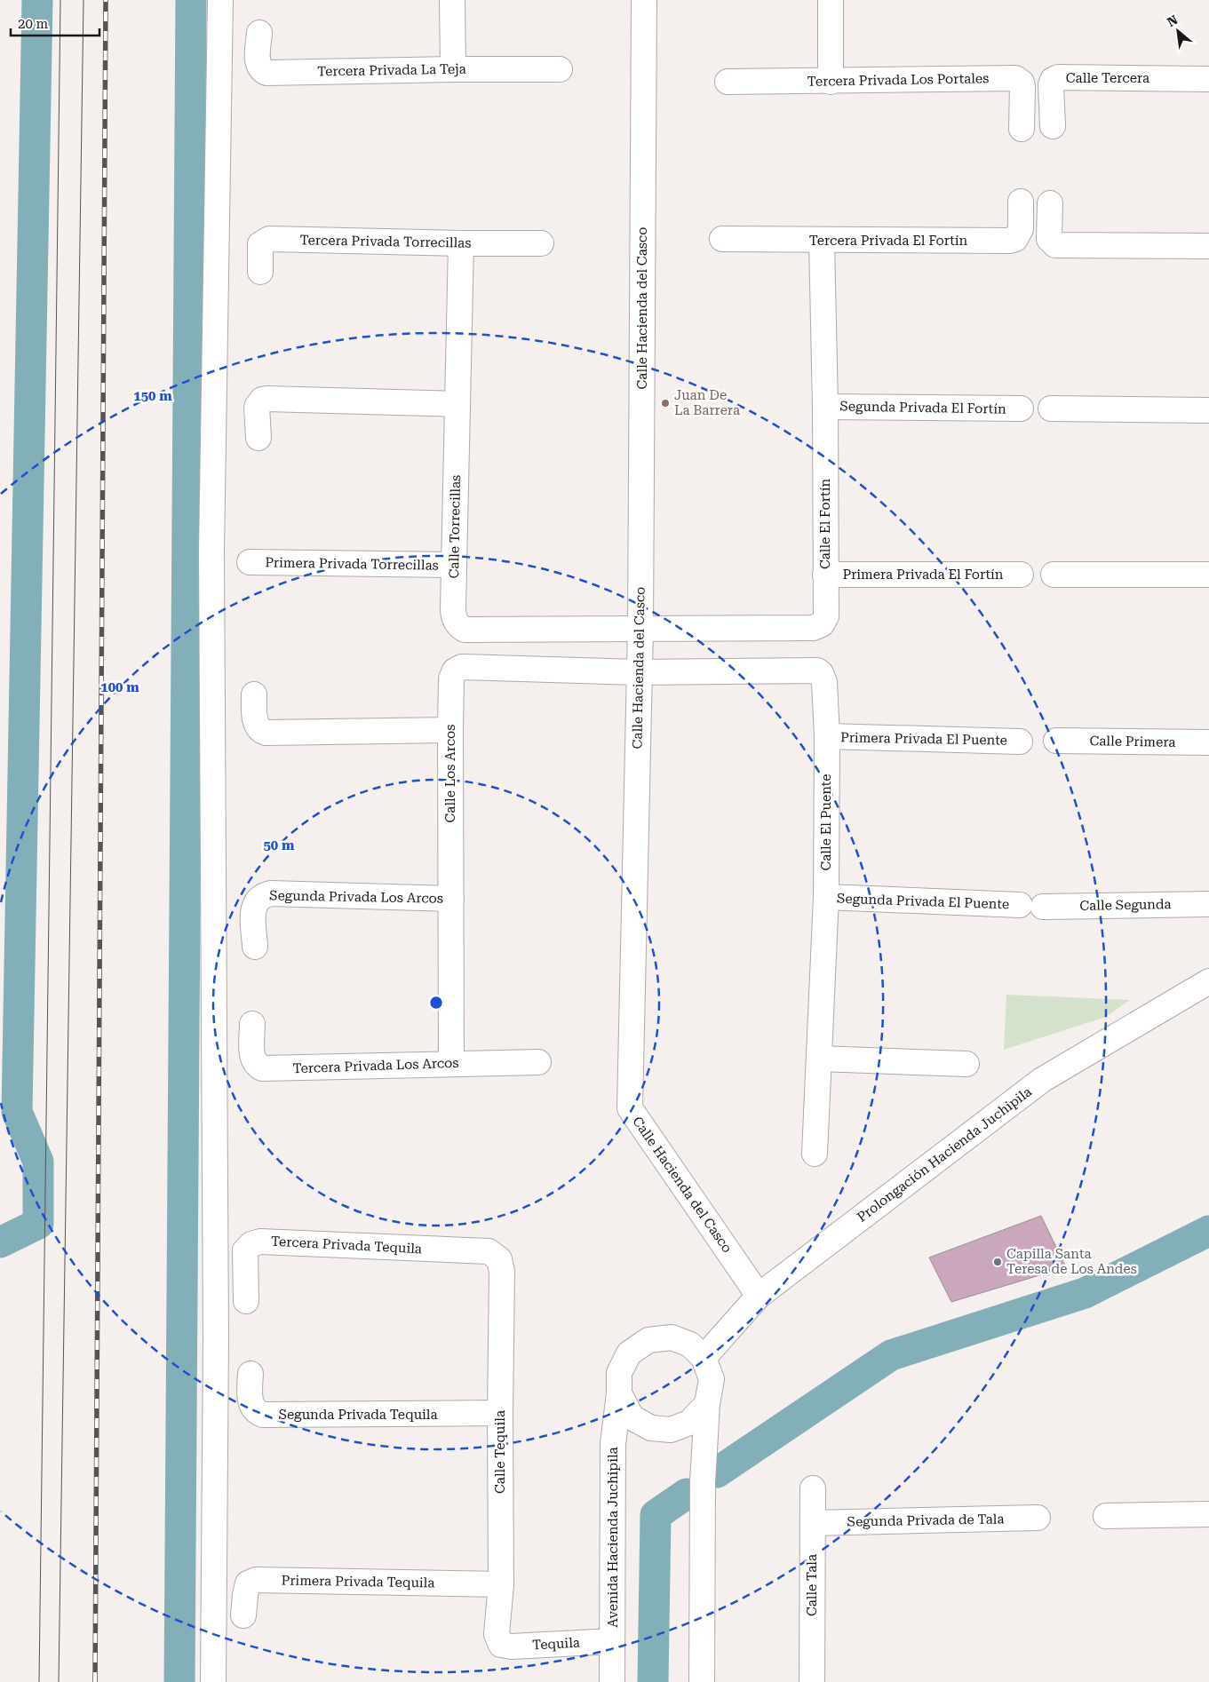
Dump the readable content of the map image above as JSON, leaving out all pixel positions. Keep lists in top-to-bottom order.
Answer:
{
  "streets": {
    "street": [
      "Tercera Privada La Teja",
      "Calle Tercera",
      "Tercera Privada Los Portales",
      "Tercera Privada El Fortín",
      "Tercera Privada Torrecillas",
      "Calle Hacienda del Casco",
      "Segunda Privada El Fortín",
      "Calle El Fortín",
      "Calle Torrecillas",
      "Primera Privada Torrecillas",
      "Primera Privada El Fortín",
      "Primera Privada El Puente",
      "Calle Primera",
      "Calle Los Arcos",
      "Calle El Puente",
      "Segunda Privada Los Arcos",
      "Segunda Privada El Puente",
      "Calle Segunda",
      "Tercera Privada Los Arcos",
      "Prolongación Hacienda Juchipila",
      "Tercera Privada Tequila",
      "Segunda Privada Tequila",
      "Calle Tequila",
      "Segunda Privada de Tala",
      "Avenida Hacienda Juchipila",
      "Primera Privada Tequila",
      "Calle Tala",
      "Tequila"
    ]
  },
  "crossings": [
    ["Tercera Privada El Fortín", "Calle El Fortín"],
    ["Tercera Privada Torrecillas", "Calle Torrecillas"],
    ["Calle Hacienda del Casco", "Calle El Fortín"],
    ["Calle Hacienda del Casco", "Calle Torrecillas"],
    ["Calle Hacienda del Casco", "Calle Los Arcos"],
    ["Calle Hacienda del Casco", "Calle El Puente"],
    ["Calle Hacienda del Casco", "Prolongación Hacienda Juchipila"],
    ["Segunda Privada El Fortín", "Calle El Fortín"],
    ["Calle El Fortín", "Calle Torrecillas"],
    ["Calle El Fortín", "Primera Privada El Fortín"],
    ["Calle Torrecillas", "Primera Privada Torrecillas"],
    ["Primera Privada El Puente", "Calle El Puente"],
    ["Calle Los Arcos", "Calle El Puente"],
    ["Calle Los Arcos", "Segunda Privada Los Arcos"],
    ["Calle Los Arcos", "Tercera Privada Los Arcos"],
    ["Calle El Puente", "Segunda Privada El Puente"],
    ["Segunda Privada El Puente", "Calle Segunda"],
    ["Prolongación Hacienda Juchipila", "Avenida Hacienda Juchipila"],
    ["Tercera Privada Tequila", "Calle Tequila"],
    ["Segunda Privada Tequila", "Calle Tequila"],
    ["Calle Tequila", "Primera Privada Tequila"],
    ["Calle Tequila", "Tequila"],
    ["Segunda Privada de Tala", "Calle Tala"],
    ["Avenida Hacienda Juchipila", "Tequila"]
  ],
  "places": ["Juan De La Barrera", "Capilla Santa Teresa de Los Andes"],
  "scale_bar": "20 m",
  "north": "top left",
  "rings": ["150 m", "100 m", "50 m"]
}
